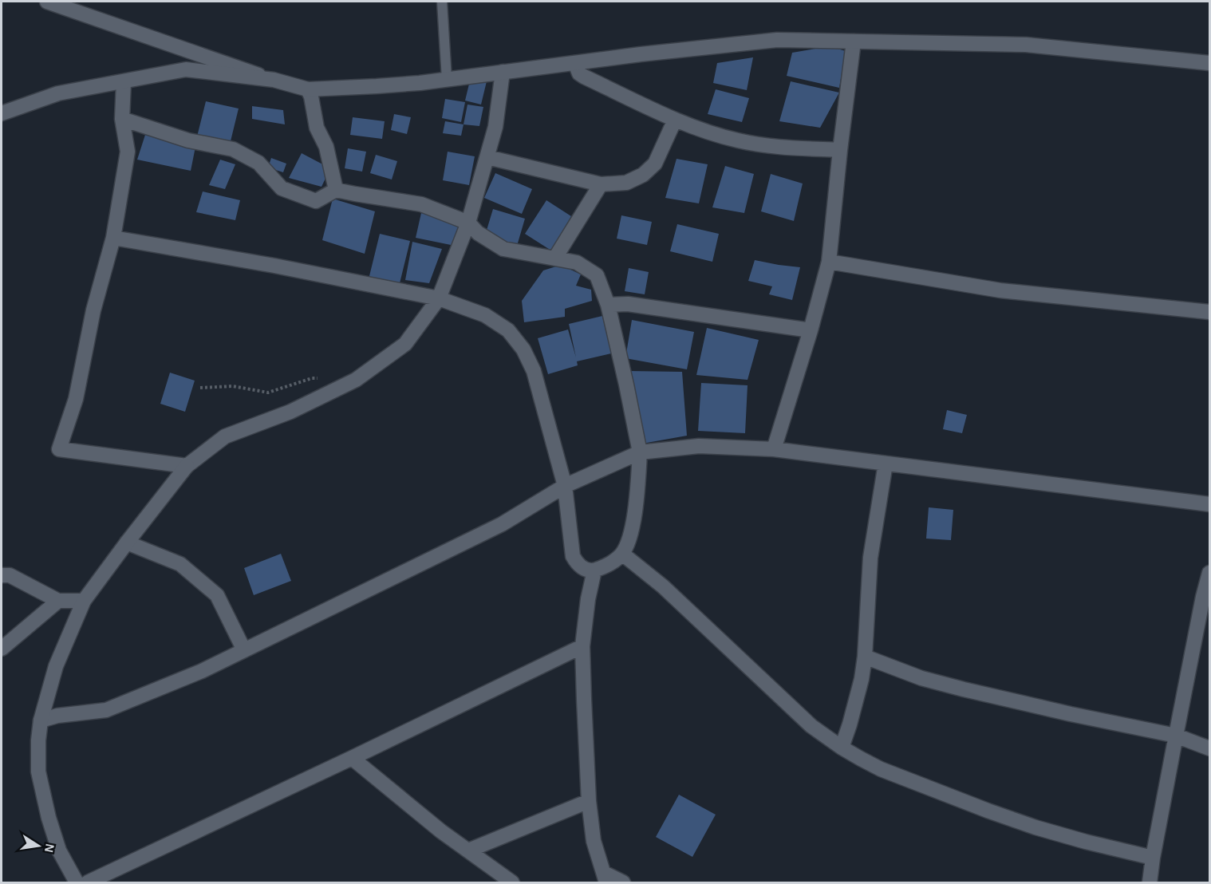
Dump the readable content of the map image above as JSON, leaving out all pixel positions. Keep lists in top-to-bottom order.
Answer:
{
  "north": "right"
}
